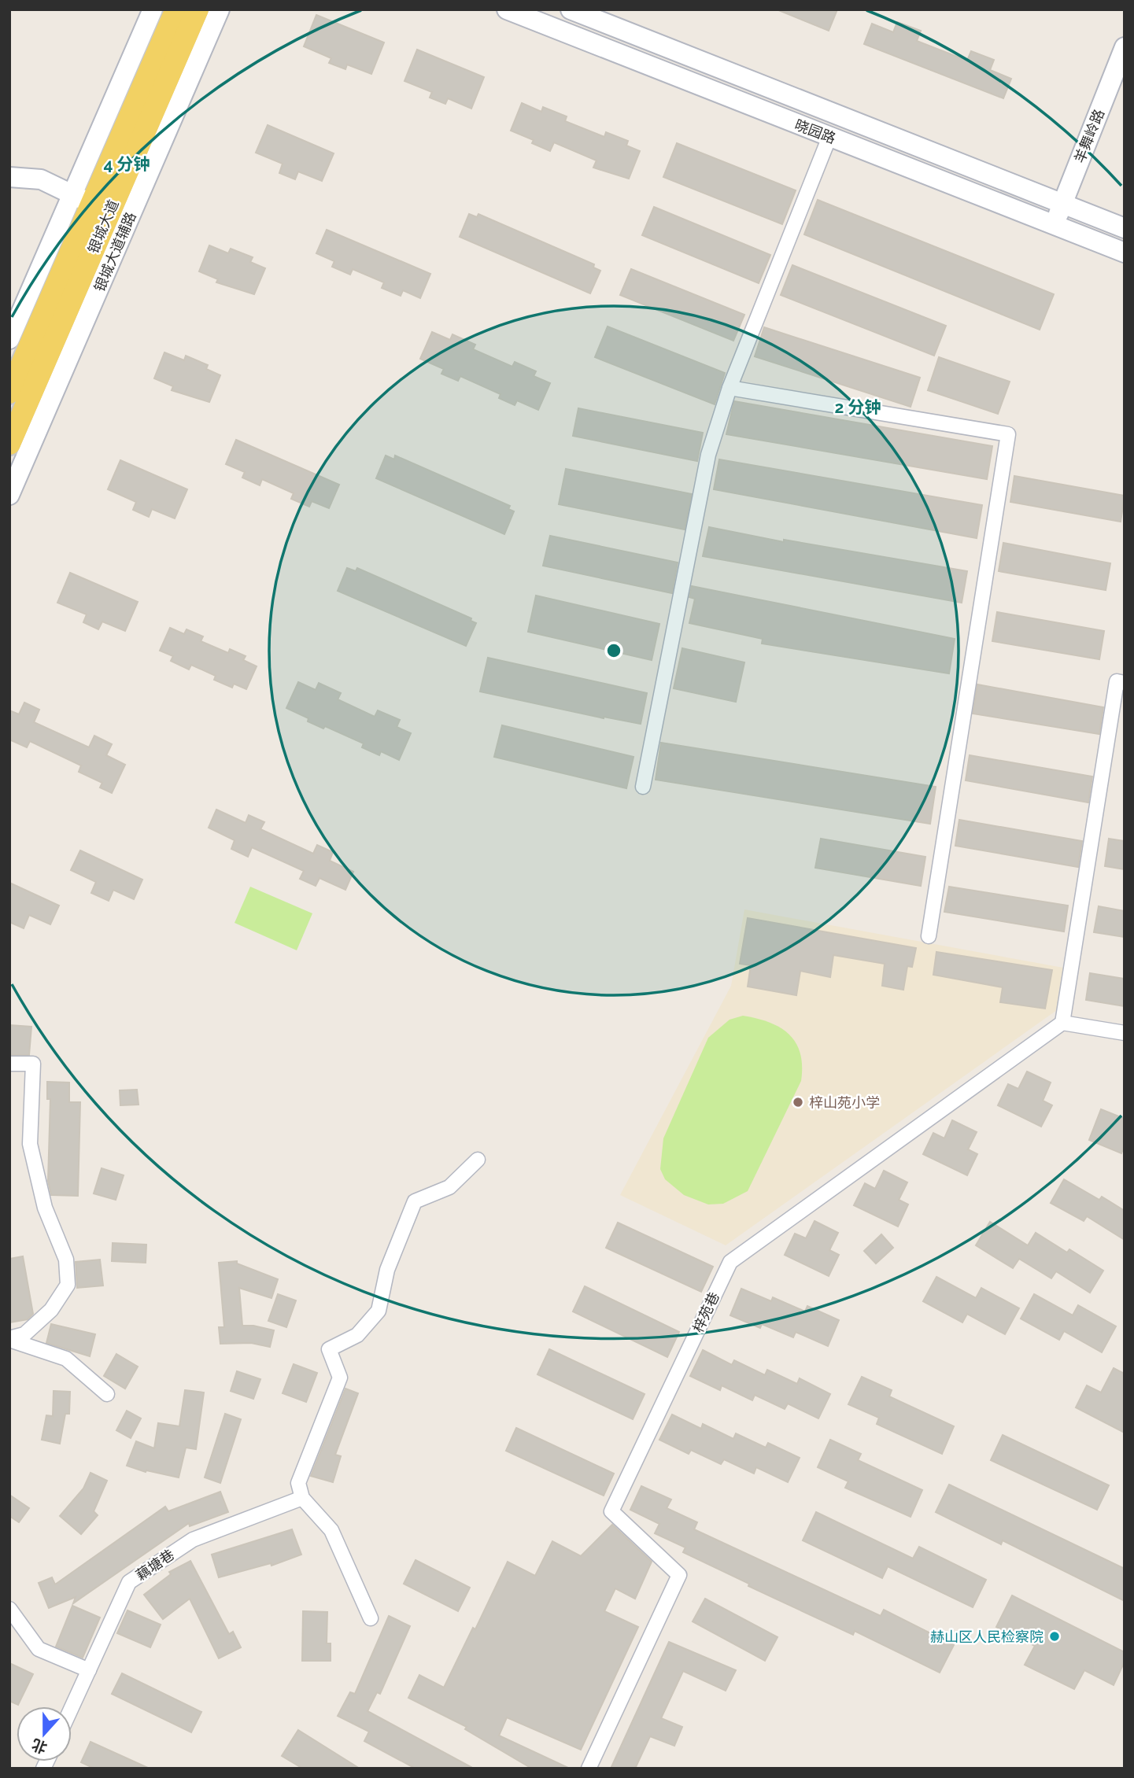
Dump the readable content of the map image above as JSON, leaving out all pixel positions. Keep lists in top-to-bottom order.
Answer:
{
  "streets": {
    "main road": ["银城大道"],
    "street": [
      "晓园路",
      "羊舞岭路",
      "银城大道辅路",
      "梓苑巷",
      "藕塘巷"
    ]
  },
  "crossings": [
    ["晓园路", "羊舞岭路"]
  ],
  "places": ["梓山苑小学", "赫山区人民检察院"],
  "north": "bottom",
  "rings": ["4 分钟", "2 分钟"]
}
